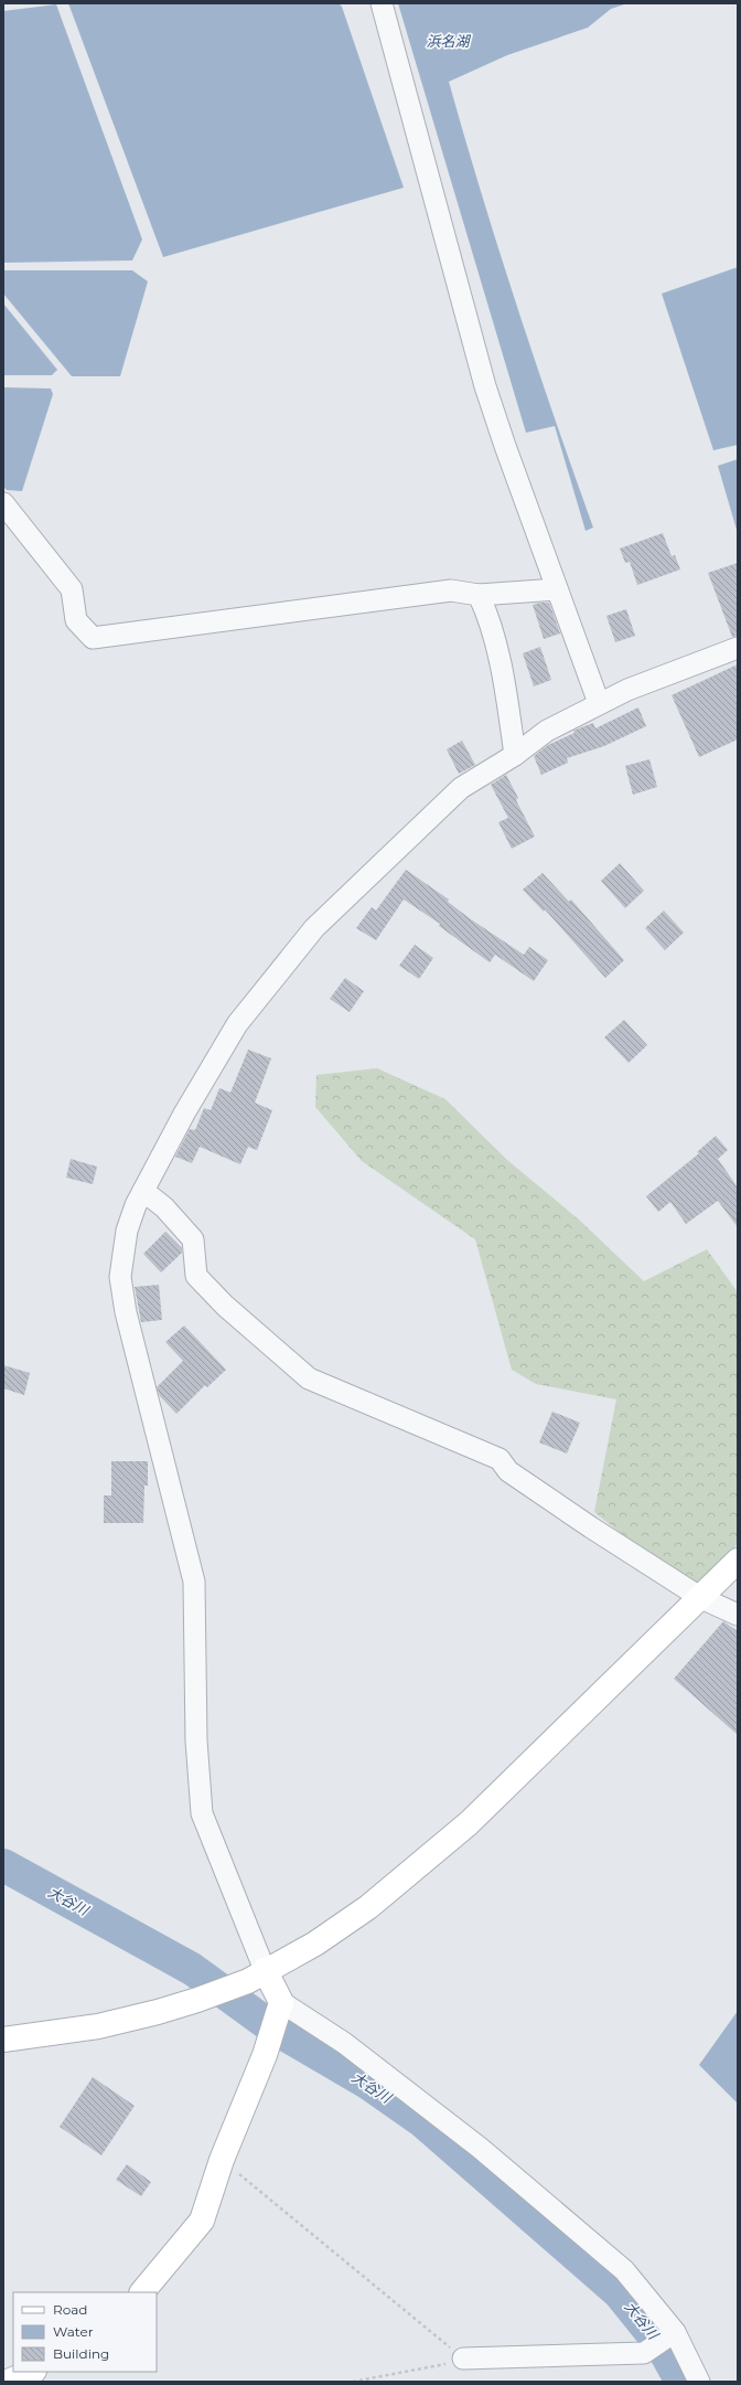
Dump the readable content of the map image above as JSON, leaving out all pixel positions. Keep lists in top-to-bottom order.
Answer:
{
  "water": ["浜名湖", "大谷川"],
  "legend": ["Road", "Water", "Building"]
}
